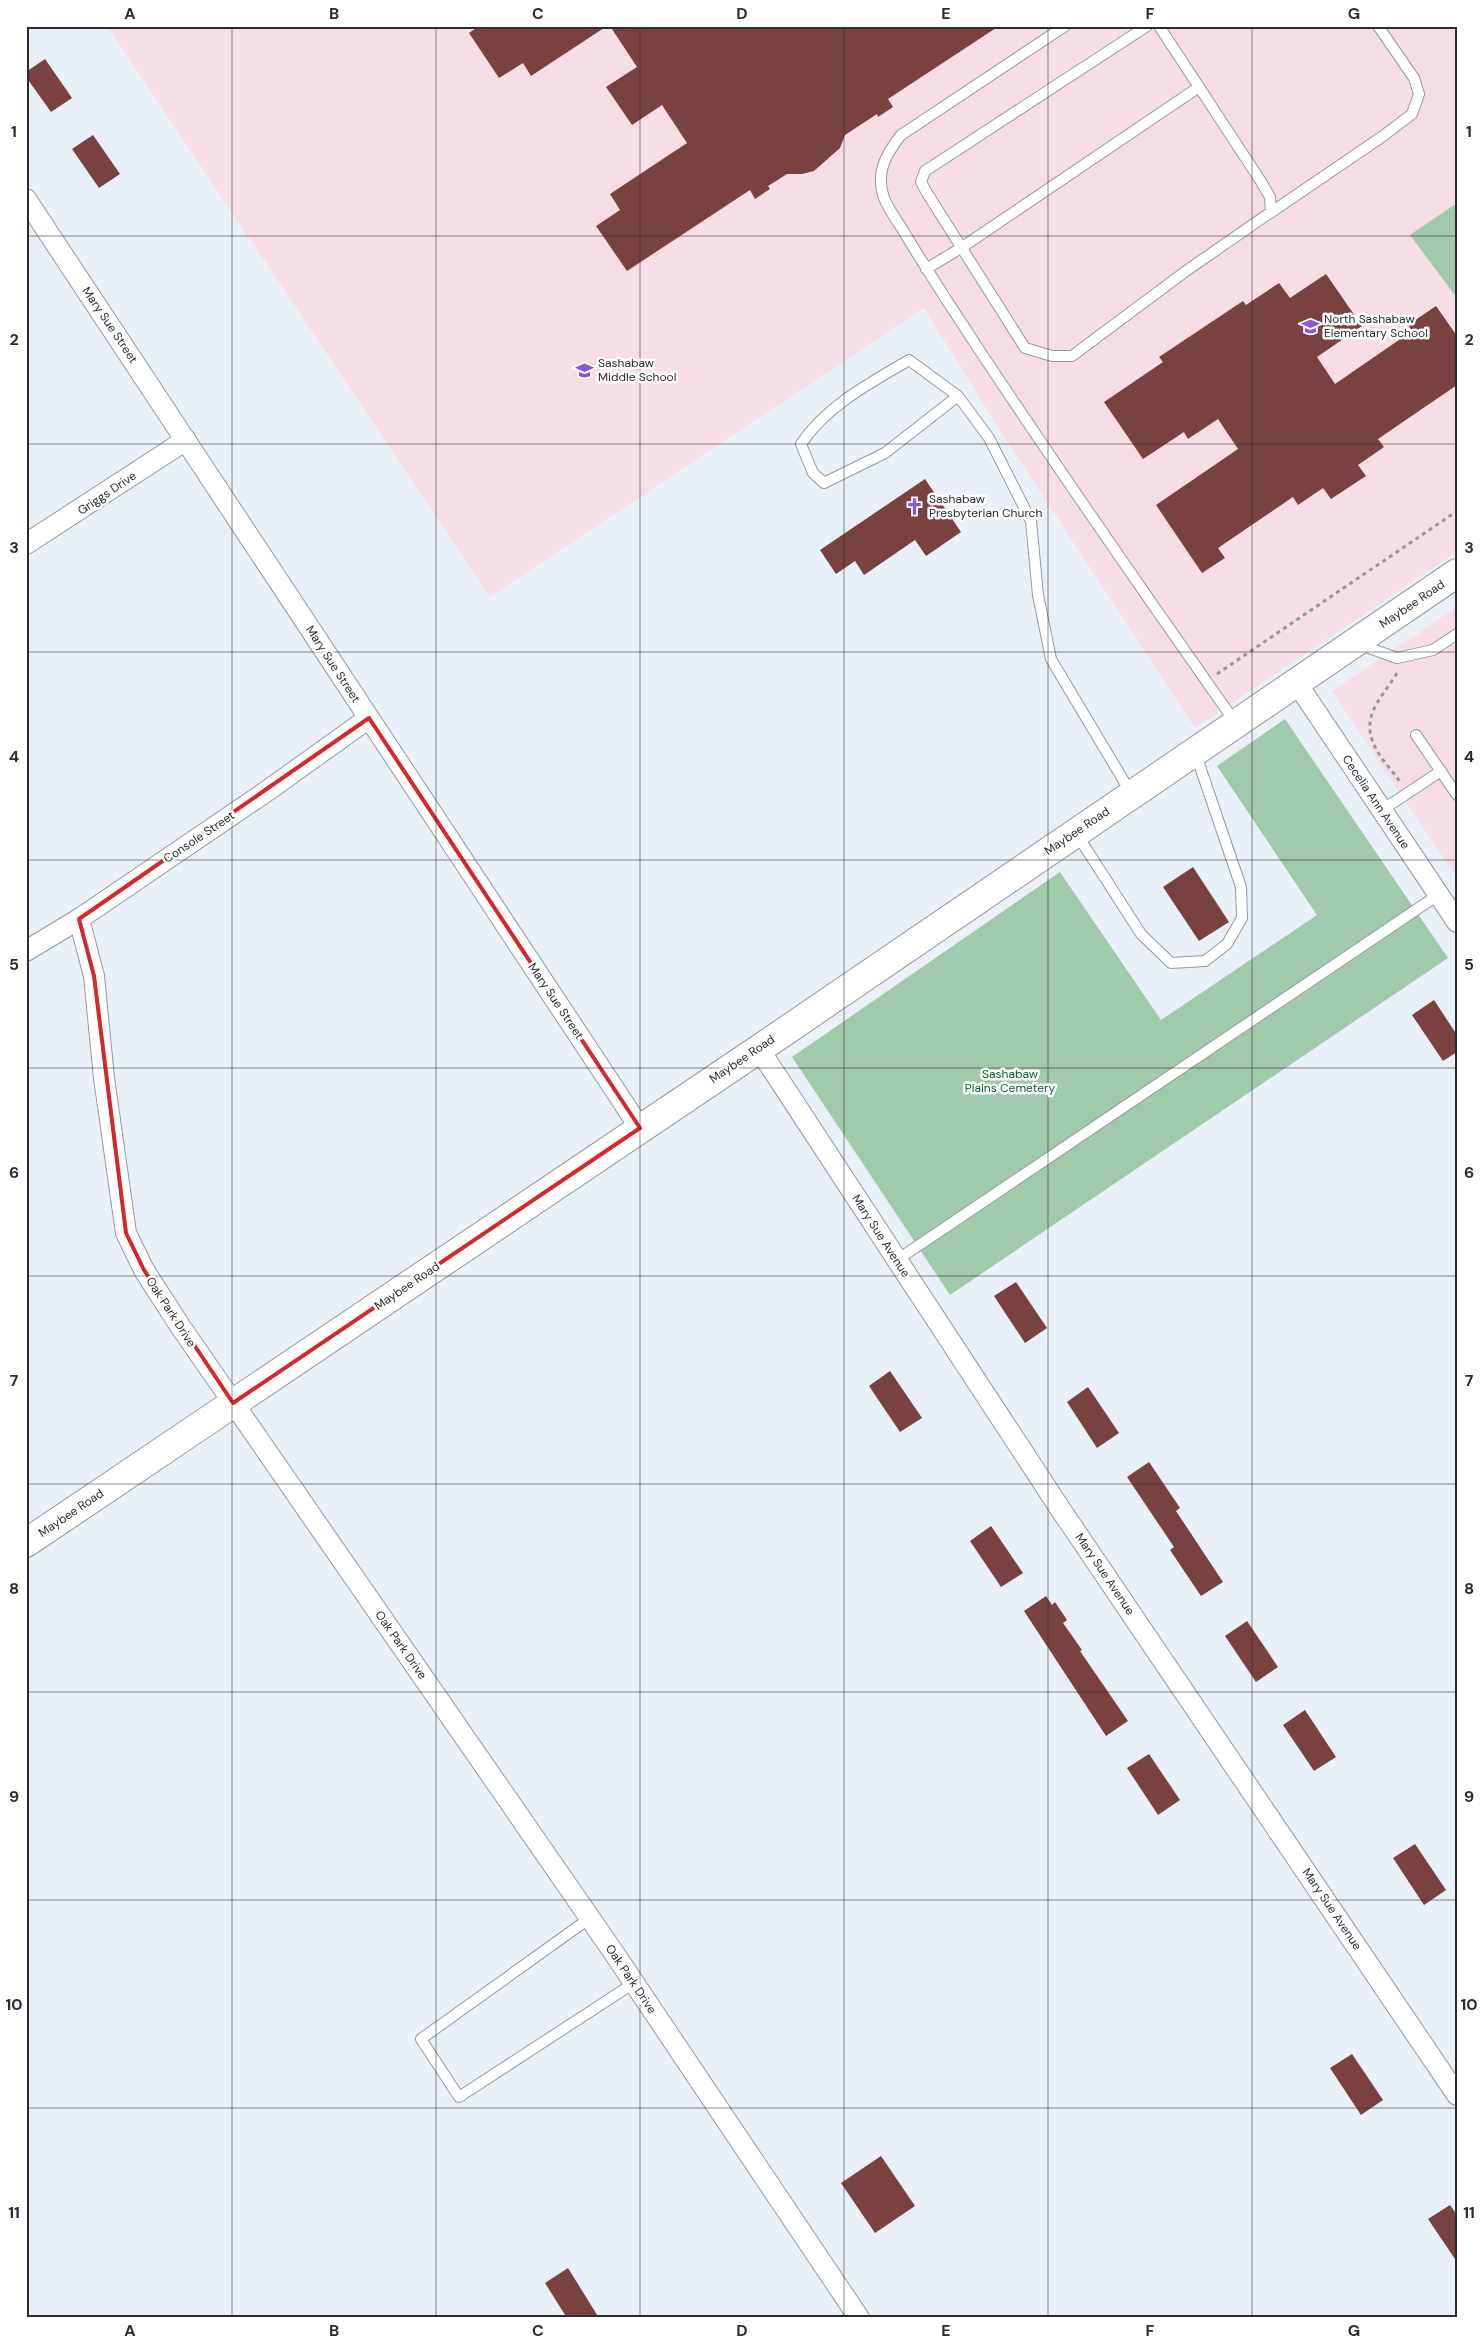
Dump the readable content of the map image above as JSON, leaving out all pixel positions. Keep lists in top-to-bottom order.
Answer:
{
  "streets": {
    "main road": ["Maybee Road"],
    "street": [
      "Mary Sue Street",
      "Griggs Drive",
      "Cecelia Ann Avenue",
      "Console Street",
      "Mary Sue Avenue",
      "Oak Park Drive"
    ]
  },
  "crossings": [
    ["Mary Sue Street", "Griggs Drive"],
    ["Mary Sue Street", "Maybee Road"],
    ["Mary Sue Street", "Console Street"],
    ["Maybee Road", "Cecelia Ann Avenue"],
    ["Maybee Road", "Mary Sue Avenue"],
    ["Maybee Road", "Oak Park Drive"],
    ["Console Street", "Oak Park Drive"]
  ],
  "parks": ["Sashabaw Plains Cemetery"],
  "places": {
    "school or university": ["North Sashabaw Elementary School", "Sashabaw Middle School"],
    "church": ["Sashabaw Presbyterian Church"]
  },
  "grid": {
    "columns": [
      "A",
      "B",
      "C",
      "D",
      "E",
      "F",
      "G"
    ],
    "rows": [
      "1",
      "2",
      "3",
      "4",
      "5",
      "6",
      "7",
      "8",
      "9",
      "10",
      "11"
    ]
  }
}
